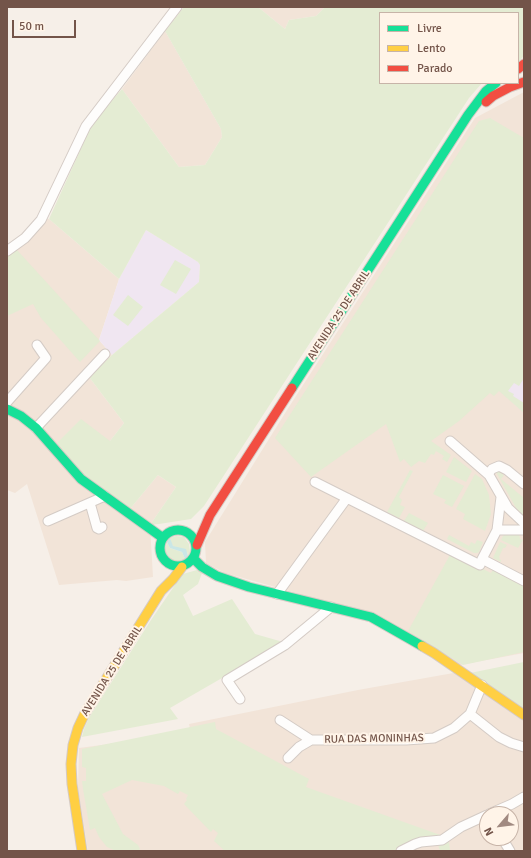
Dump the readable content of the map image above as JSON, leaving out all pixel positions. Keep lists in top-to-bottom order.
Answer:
{
  "streets": {
    "main road": ["AVENIDA 25 DE ABRIL"],
    "street": ["RUA DAS MONINHAS"]
  },
  "legend": ["Livre", "Lento", "Parado"],
  "scale_bar": "50 m",
  "north": "bottom left"
}
